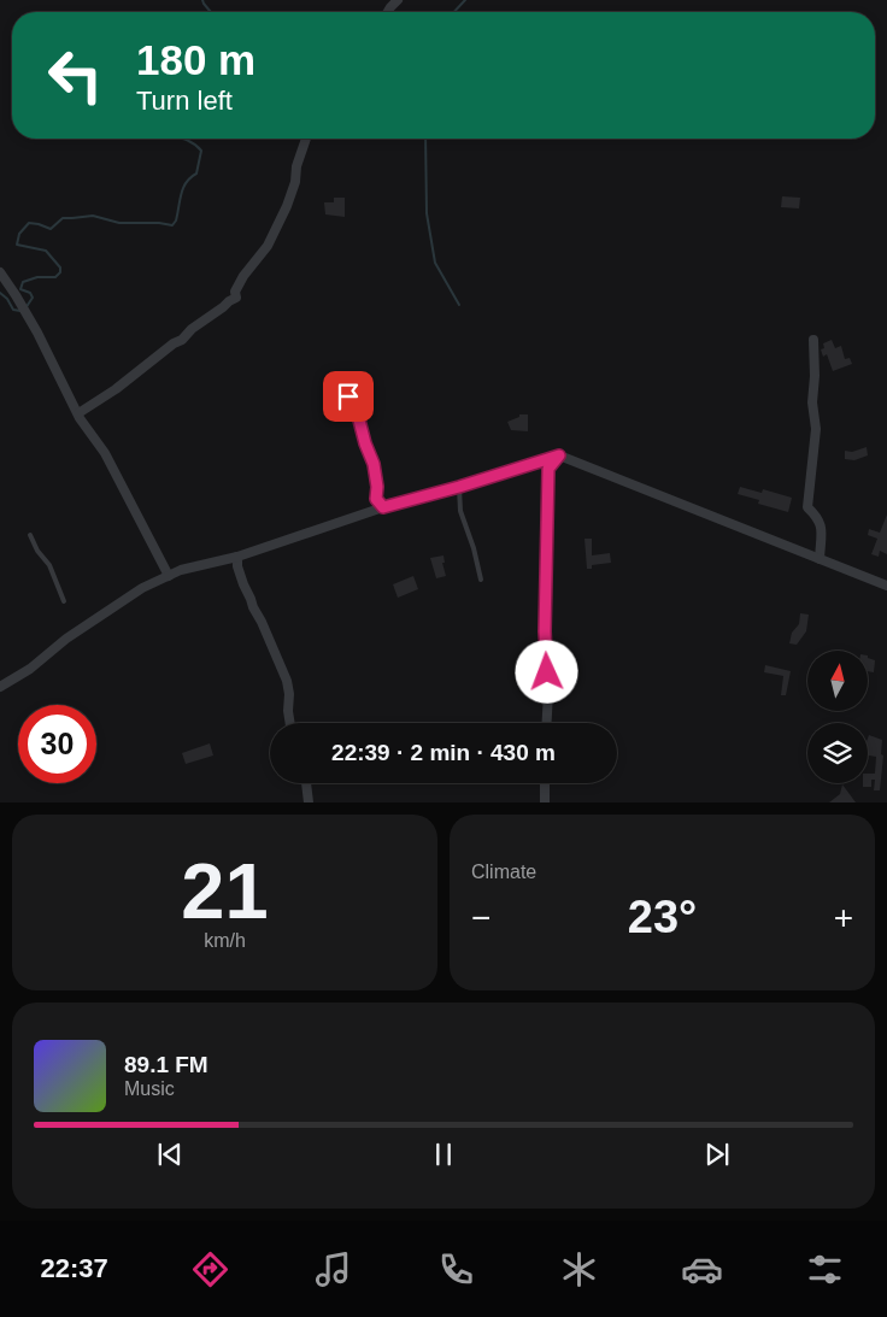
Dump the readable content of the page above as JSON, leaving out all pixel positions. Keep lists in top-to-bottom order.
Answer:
{
  "north": "top",
  "page": {
    "turn": ["180 m", "Turn left"],
    "limit": "30",
    "trip": "22:39 · 2 min · 430 m",
    "tile": [
      ["21", "km/h"],
      "Climate"
    ],
    "heat": ["−", "23°", "+"],
    "song": ["89.1 FM", "Music"],
    "tabs": "22:37"
  }
}
